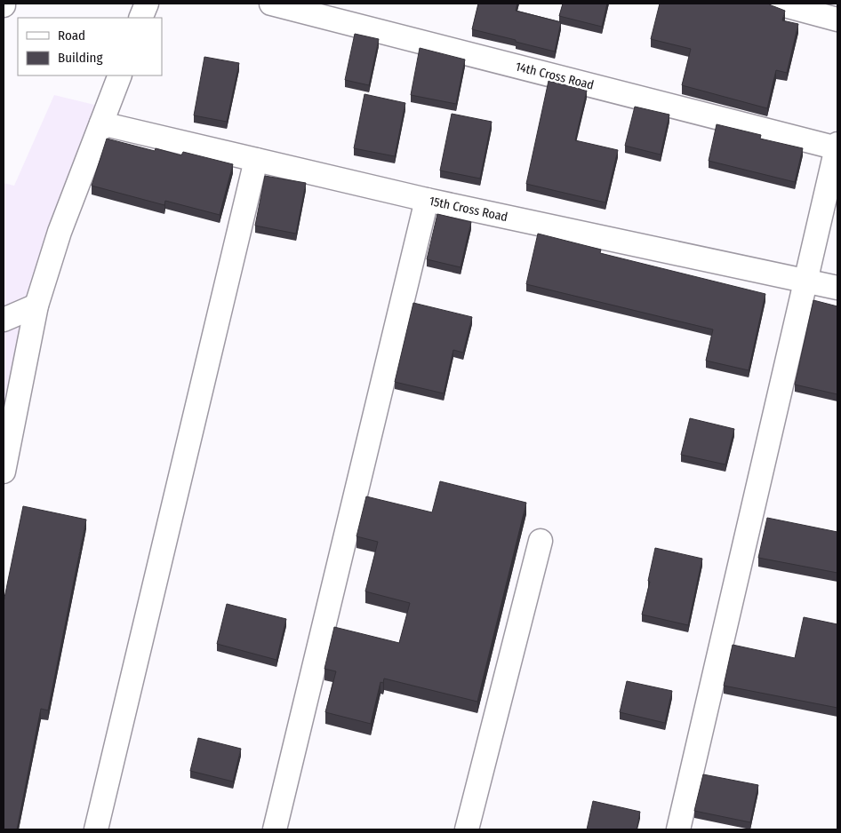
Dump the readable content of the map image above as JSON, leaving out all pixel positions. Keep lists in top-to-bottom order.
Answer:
{
  "streets": {
    "street": ["14th Cross Road", "15th Cross Road"]
  },
  "legend": ["Road", "Building"]
}
